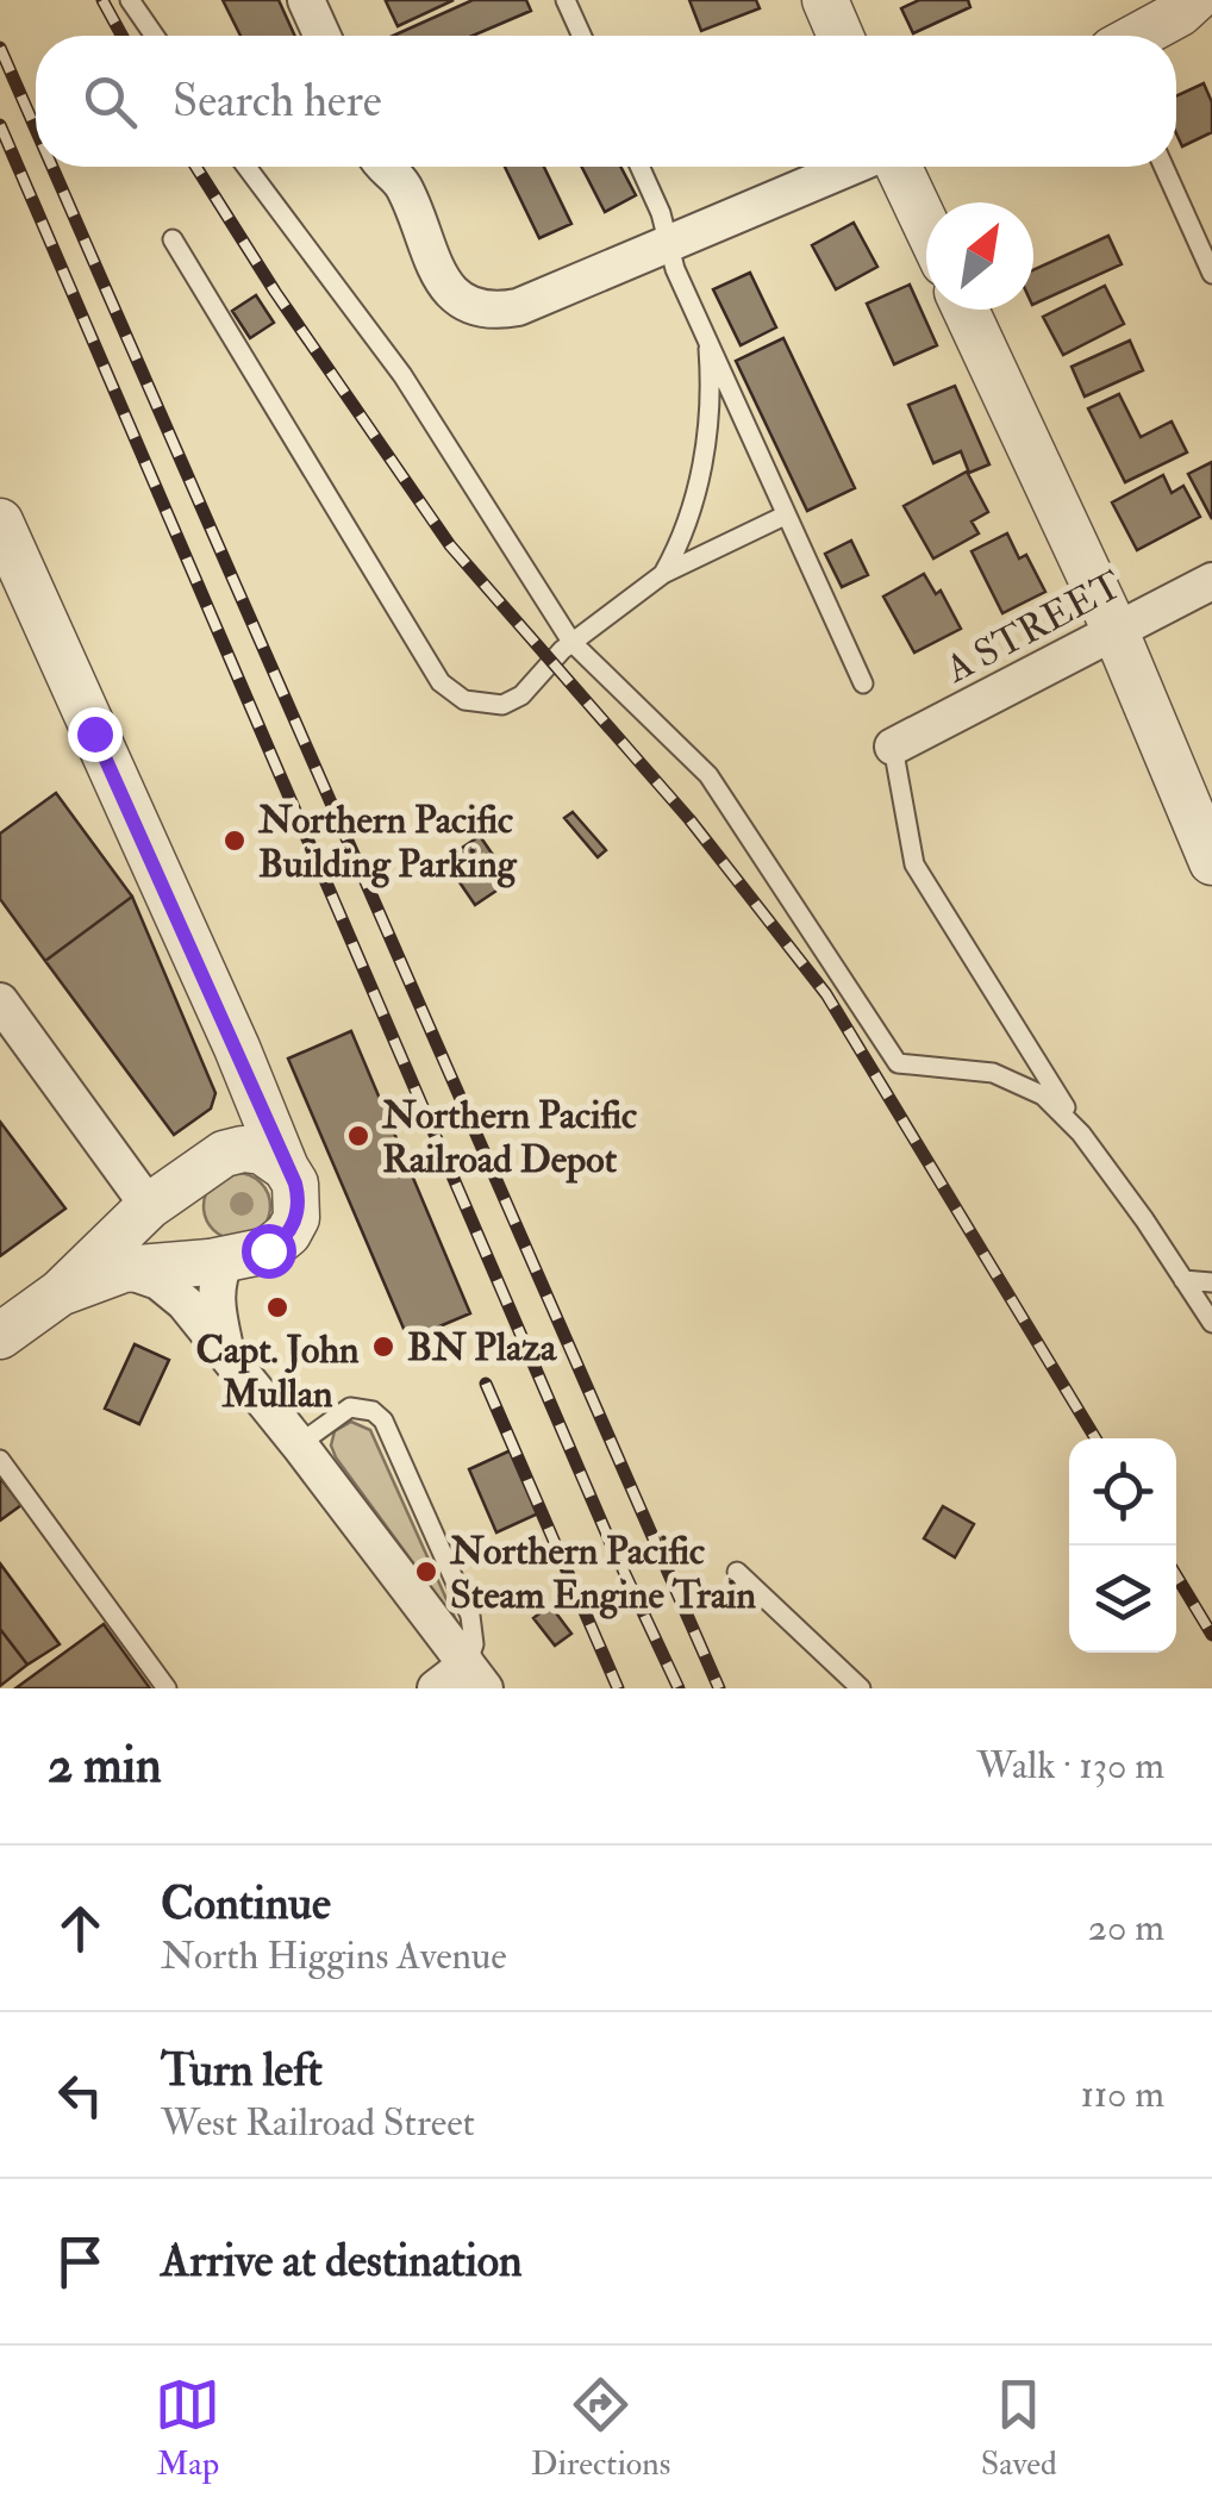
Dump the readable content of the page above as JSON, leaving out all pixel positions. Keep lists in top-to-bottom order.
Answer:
{
  "streets": {
    "street": ["A STREET"]
  },
  "places": [
    "Northern Pacific Building Parking",
    "Northern Pacific Railroad Depot",
    "Capt. John Mullan",
    "BN Plaza",
    "Northern Pacific Steam Engine Train"
  ],
  "north": "top right",
  "page": {
    "search": "Search here",
    "heading": ["2 min", "Walk · 130 m"],
    "list": [
      ["Continue", "North Higgins Avenue", "20 m"],
      ["Turn left", "West Railroad Street", "110 m"],
      "Arrive at destination"
    ],
    "nav": ["Map", "Directions", "Saved"]
  }
}
